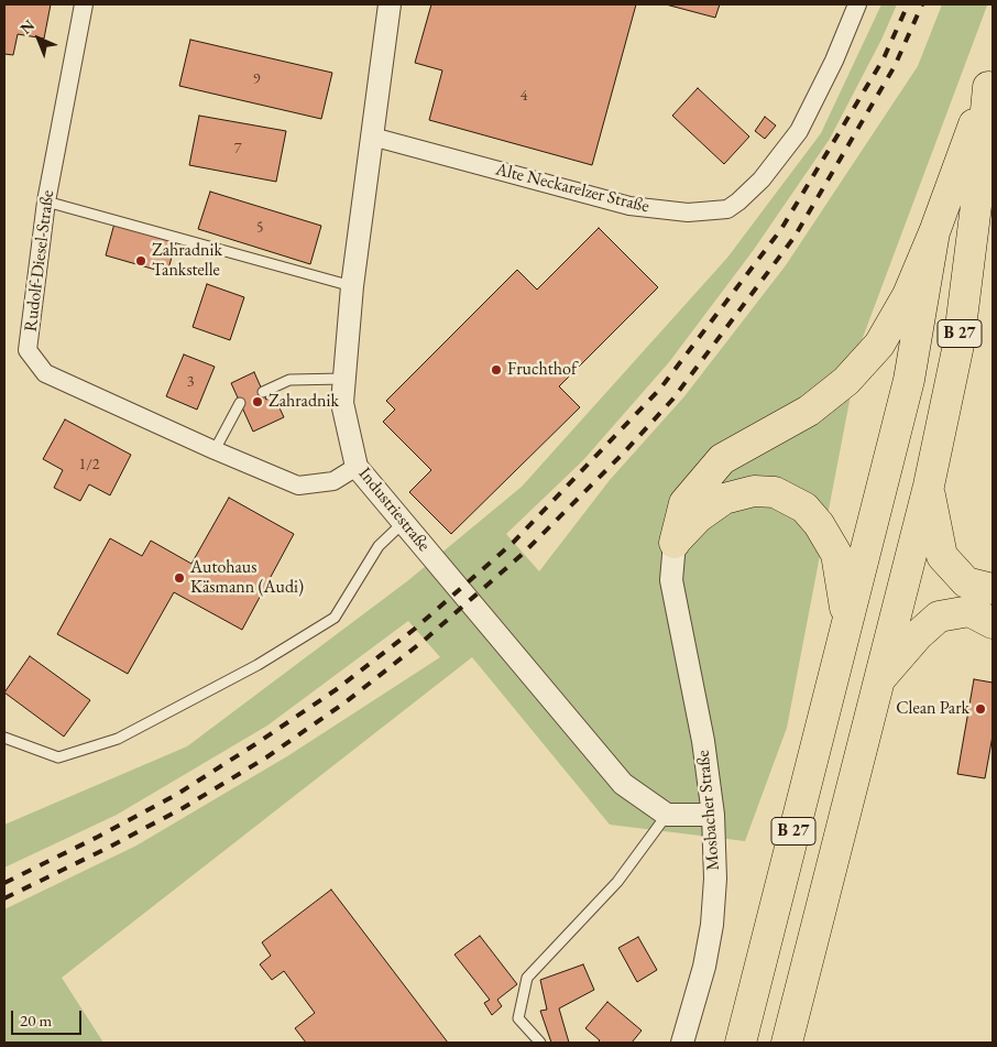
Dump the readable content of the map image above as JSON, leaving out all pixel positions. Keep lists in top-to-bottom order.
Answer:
{
  "streets": {
    "highway": ["B 27"],
    "street": [
      "Alte Neckarelzer Straße",
      "Rudolf-Diesel-Straße",
      "Industriestraße",
      "Mosbacher Straße"
    ]
  },
  "crossings": [
    ["Alte Neckarelzer Straße", "Industriestraße"],
    ["Rudolf-Diesel-Straße", "Industriestraße"]
  ],
  "places": [
    "Zahradnik Tankstelle",
    "Fruchthof",
    "Zahradnik",
    "Autohaus Käsmann (Audi)",
    "Clean Park"
  ],
  "house_numbers": [
    "9",
    "4",
    "7",
    "5",
    "3",
    "1/2"
  ],
  "scale_bar": "20 m",
  "north": "top left"
}
